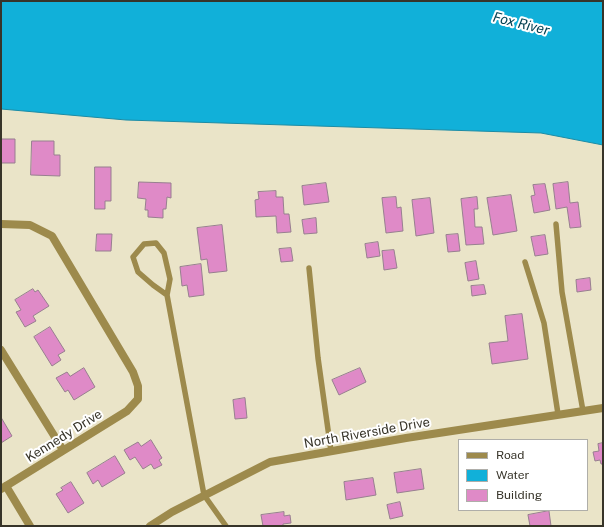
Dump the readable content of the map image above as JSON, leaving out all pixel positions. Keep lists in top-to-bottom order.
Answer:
{
  "streets": {
    "street": ["North Riverside Drive", "Kennedy Drive"]
  },
  "water": ["Fox River"],
  "legend": ["Road", "Water", "Building"]
}
